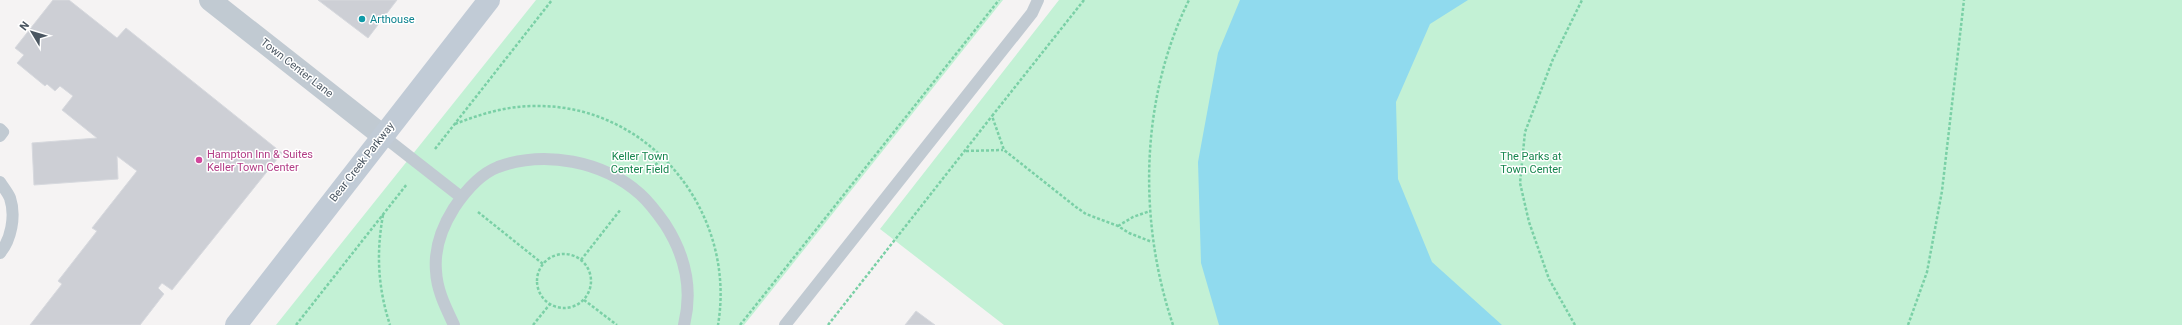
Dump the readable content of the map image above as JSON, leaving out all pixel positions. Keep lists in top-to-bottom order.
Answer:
{
  "streets": {
    "main road": ["Bear Creek Parkway"],
    "street": ["Town Center Lane"]
  },
  "crossings": [
    ["Town Center Lane", "Bear Creek Parkway"]
  ],
  "parks": ["Keller Town Center Field", "The Parks at Town Center"],
  "places": ["Arthouse", "Hampton Inn & Suites Keller Town Center"],
  "north": "top left"
}
